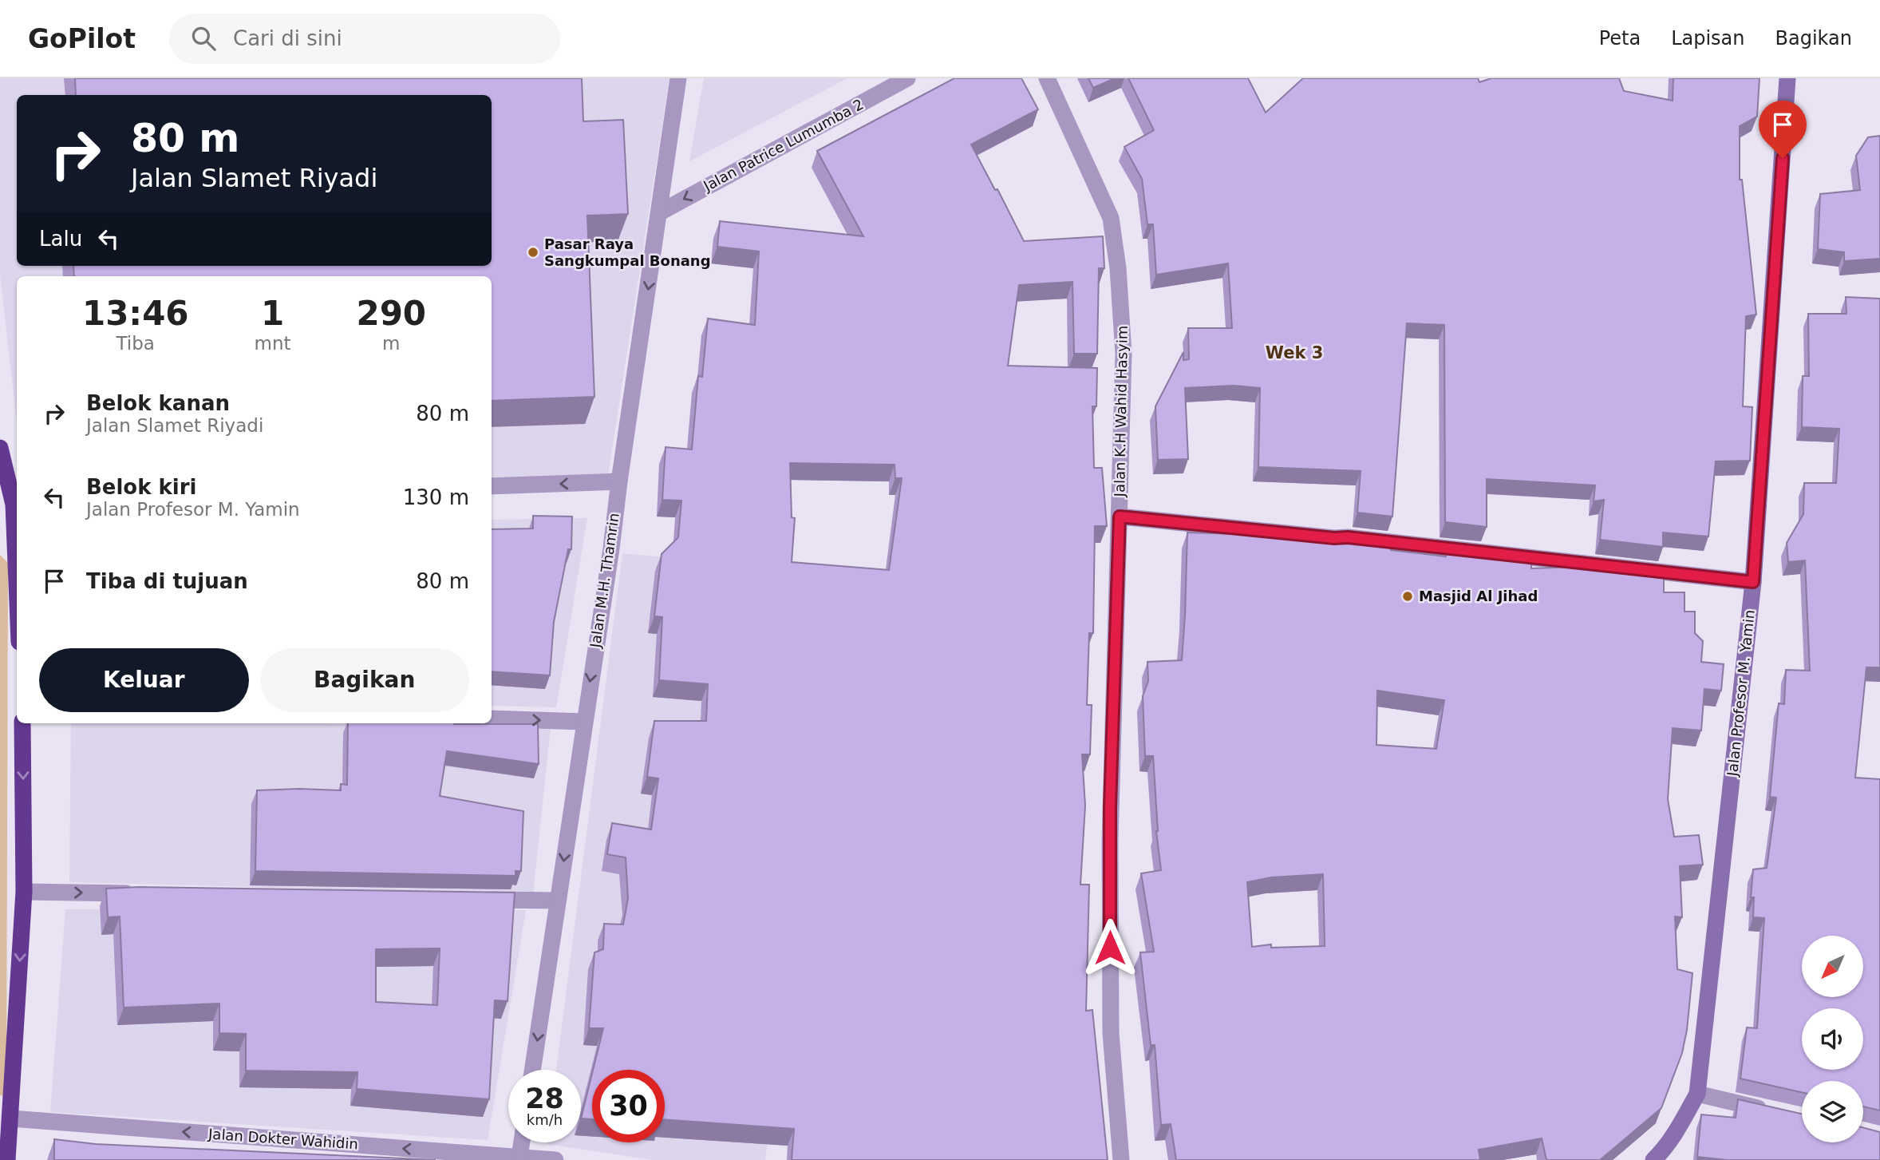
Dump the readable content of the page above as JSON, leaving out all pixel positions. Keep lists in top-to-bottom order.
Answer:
{
  "streets": {
    "main road": ["Jalan Profesor M. Yamin"],
    "street": [
      "Jalan Patrice Lumumba 2",
      "Jalan K.H Wahid Hasyim",
      "Jalan M.H. Thamrin",
      "Jalan Dokter Wahidin"
    ]
  },
  "crossings": [
    ["Jalan Patrice Lumumba 2", "Jalan M.H. Thamrin"]
  ],
  "one_way": ["Jalan Patrice Lumumba 2", "Jalan M.H. Thamrin", "Jalan Dokter Wahidin"],
  "districts": ["Wek 3"],
  "places": ["Pasar Raya Sangkumpal Bonang", "Masjid Al Jihad"],
  "north": "bottom left",
  "page": {
    "header": "GoPilot",
    "search": "Cari di sini",
    "nav": ["Peta", "Lapisan", "Bagikan"],
    "turn": ["80 m", "Jalan Slamet Riyadi"],
    "then": "Lalu",
    "eta": [
      "13:46",
      "Tiba",
      "1",
      "mnt",
      "290",
      "m"
    ],
    "list": [
      {
        "name": "Belok kanan",
        "note": "Jalan Slamet Riyadi",
        "value": "80 m"
      },
      {
        "name": "Belok kiri",
        "note": "Jalan Profesor M. Yamin",
        "value": "130 m"
      },
      {
        "name": "Tiba di tujuan",
        "value": "80 m"
      }
    ],
    "buttons": ["Keluar", "Bagikan"],
    "speed": "28 km/h",
    "limit": "30"
  }
}
